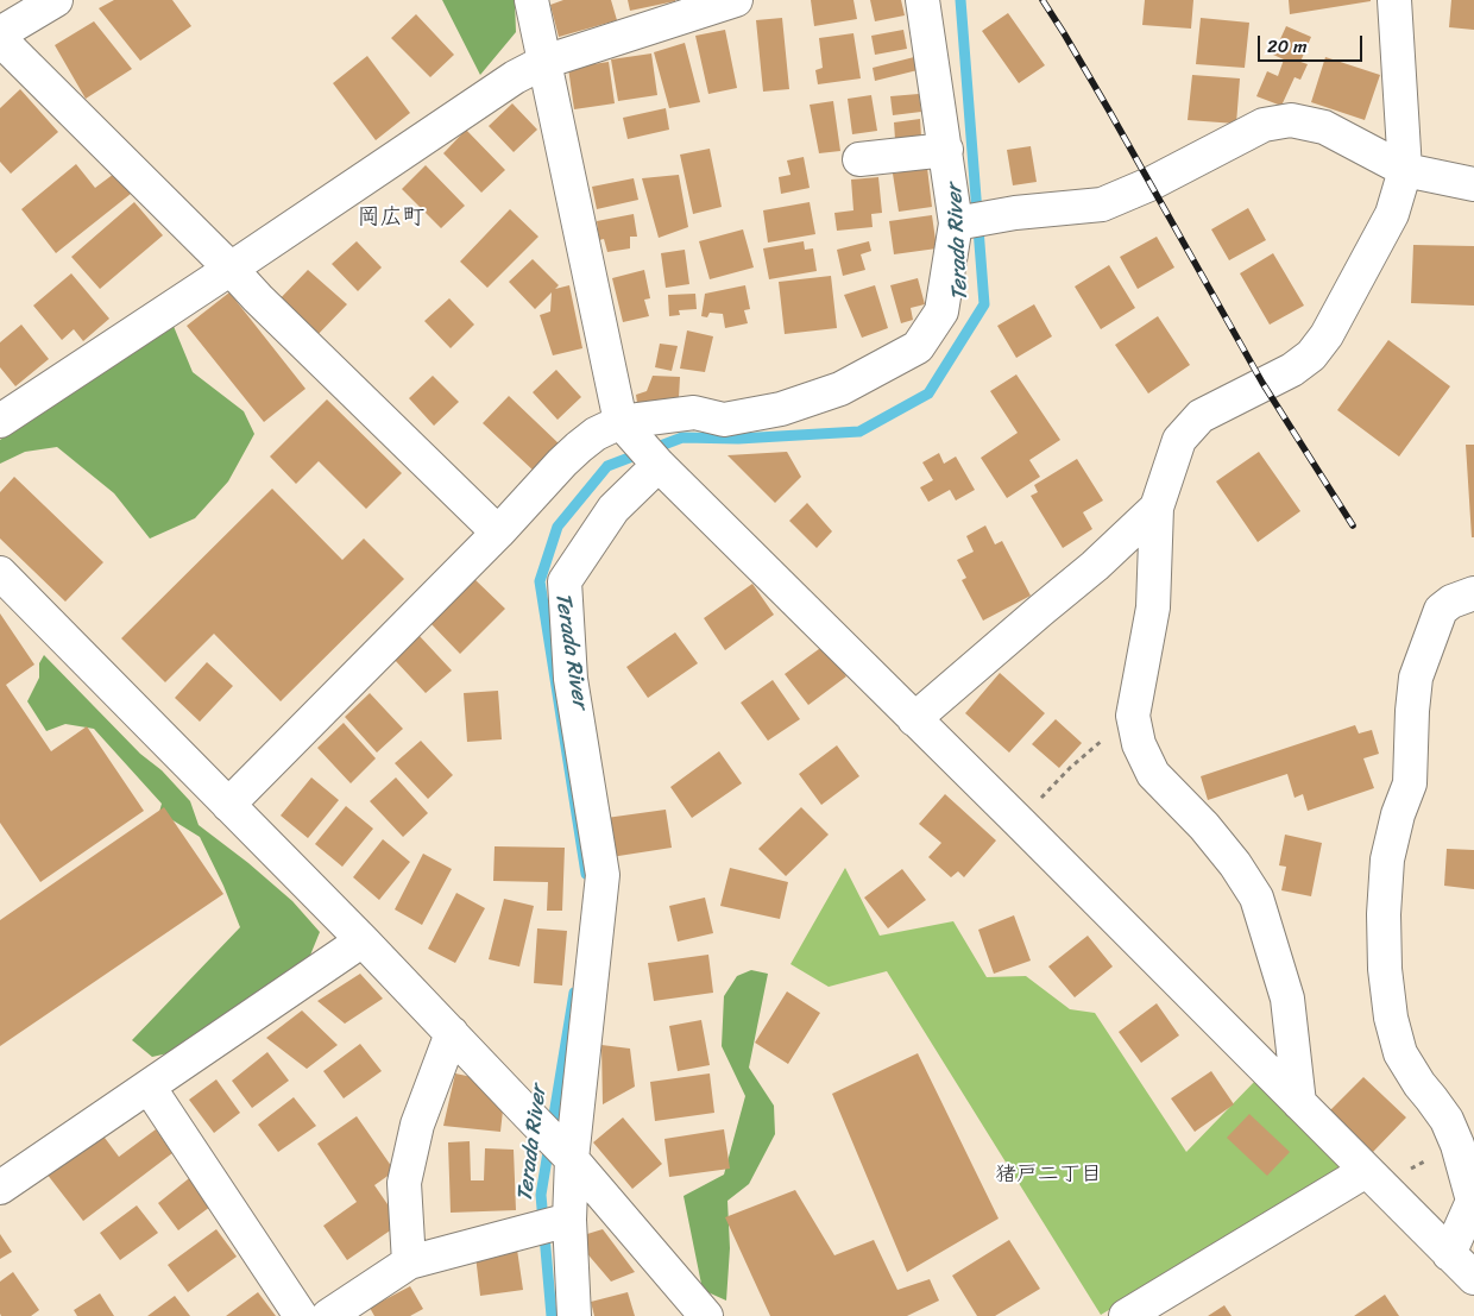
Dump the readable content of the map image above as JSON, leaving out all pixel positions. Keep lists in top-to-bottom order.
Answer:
{
  "districts": ["岡広町", "猪戸二丁目"],
  "water": ["Terada River"],
  "scale_bar": "20 m"
}
